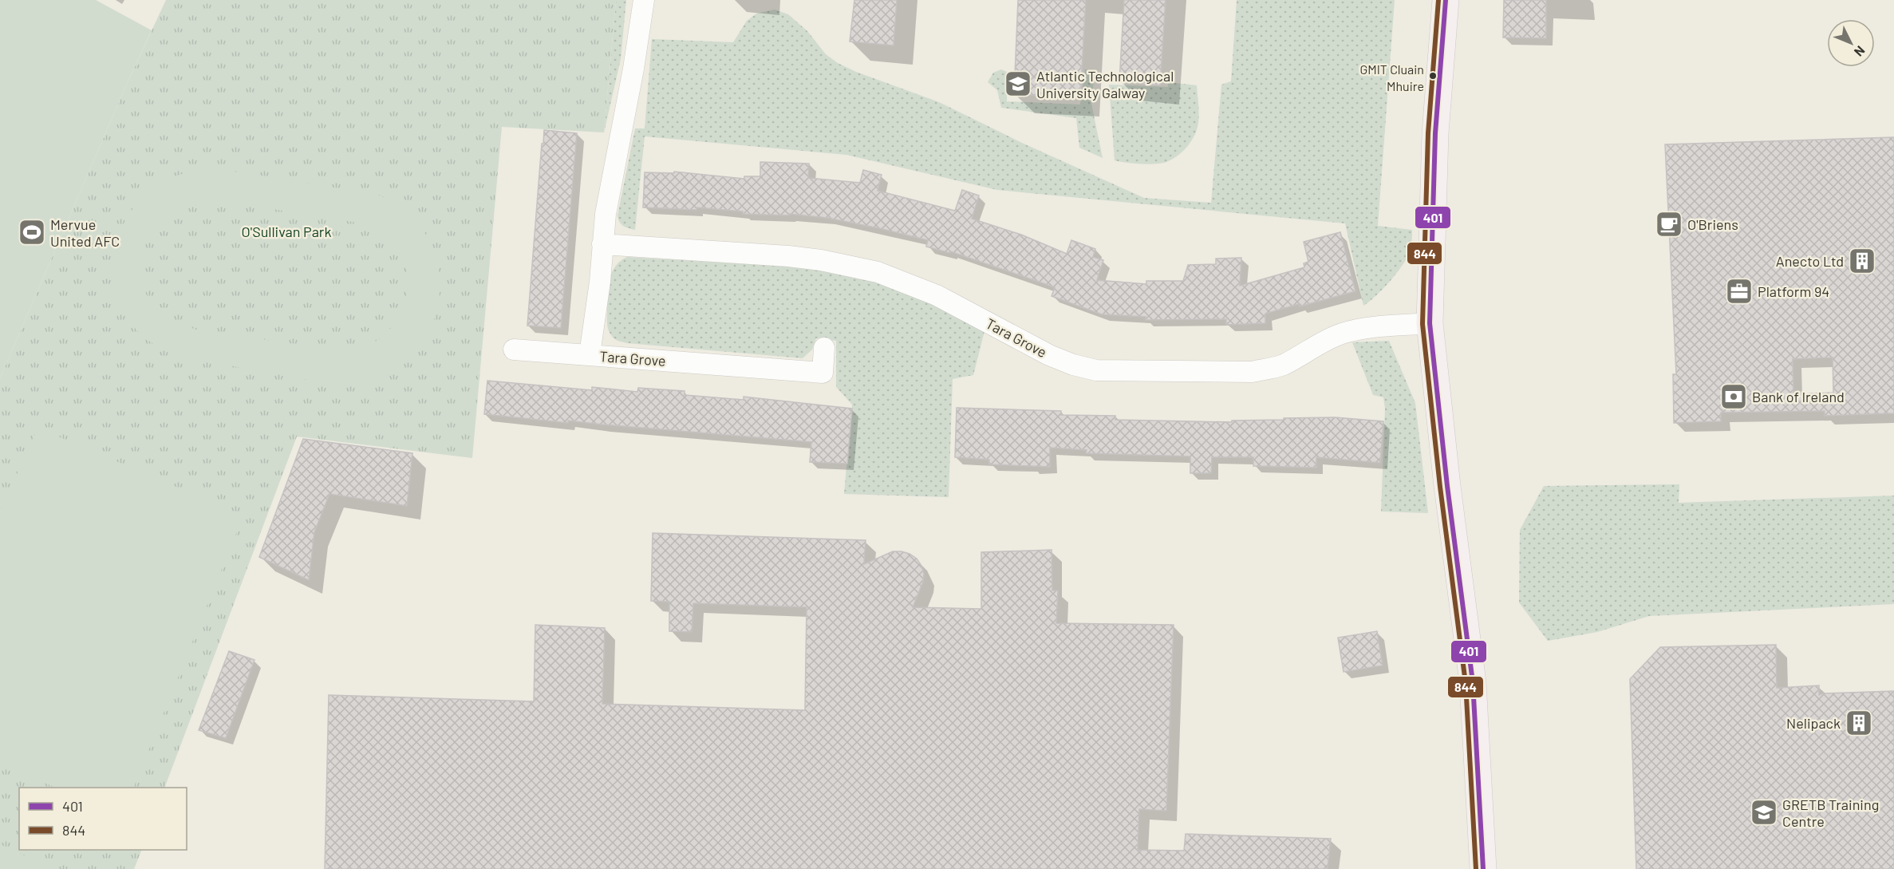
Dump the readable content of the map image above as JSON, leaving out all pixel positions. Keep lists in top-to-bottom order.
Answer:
{
  "streets": {
    "street": ["Tara Grove"]
  },
  "parks": ["O'Sullivan Park"],
  "places": {
    "other": ["GMIT Cluain Mhuire"],
    "school or university": ["Atlantic Technological University Galway", "GRETB Training Centre"],
    "cafe": ["O'Briens"],
    "sports": ["Mervue United AFC"],
    "building": ["Anecto Ltd", "Nelipack"],
    "office": ["Platform 94"],
    "bank": ["Bank of Ireland"]
  },
  "lines": ["transit line 401", "transit line 844"],
  "legend": ["401", "844"],
  "north": "bottom right"
}
